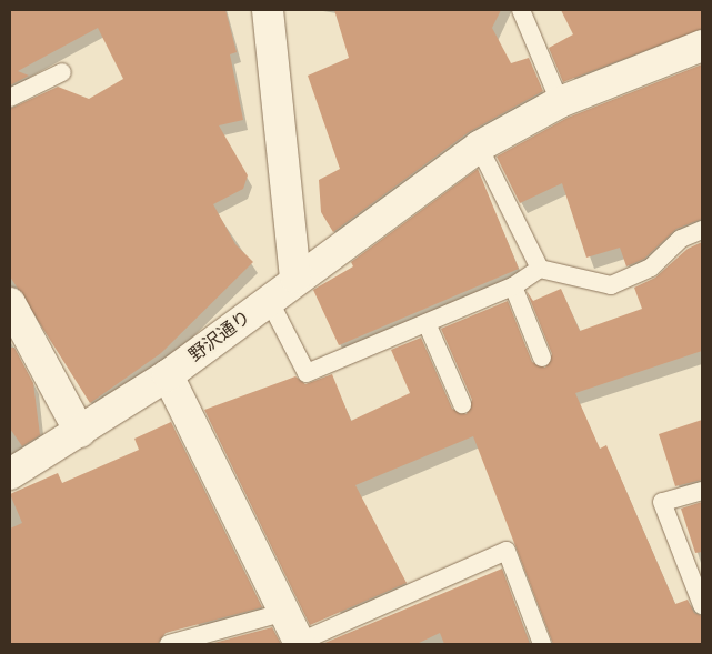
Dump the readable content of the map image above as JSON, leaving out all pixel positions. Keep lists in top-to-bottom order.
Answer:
{
  "streets": {
    "street": ["野沢通り"]
  }
}
